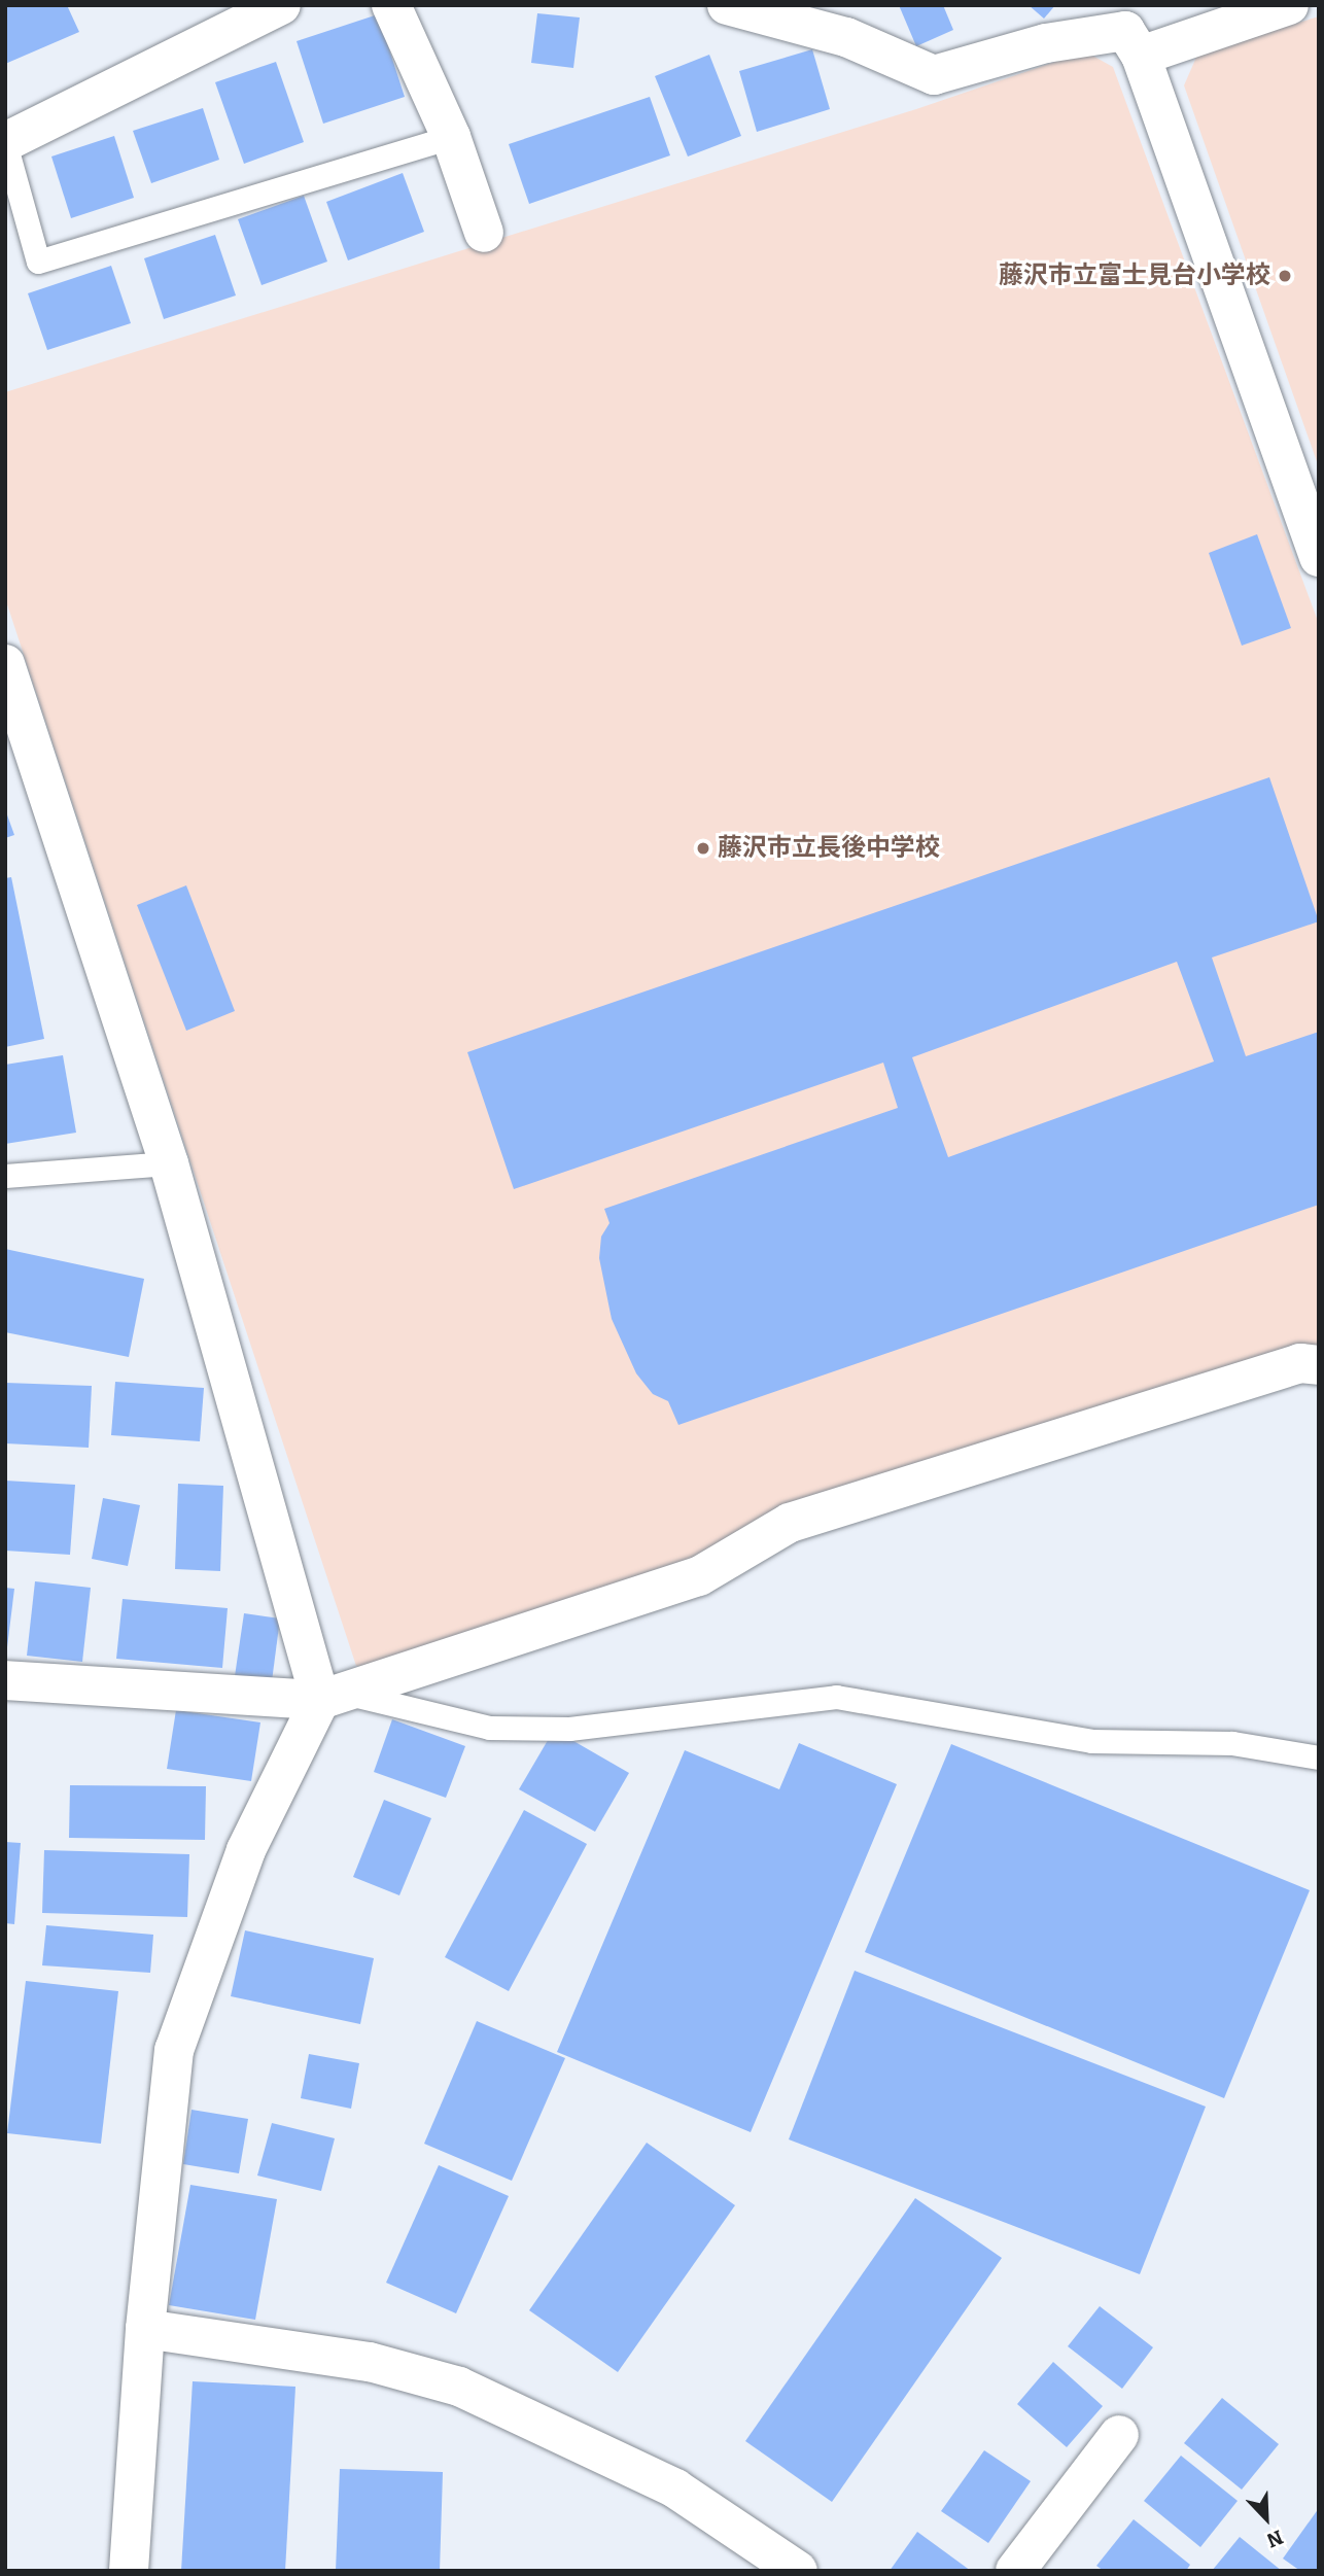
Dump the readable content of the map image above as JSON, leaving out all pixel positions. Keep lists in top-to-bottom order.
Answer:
{
  "places": ["藤沢市立富士見台小学校", "藤沢市立長後中学校"],
  "north": "bottom right"
}
